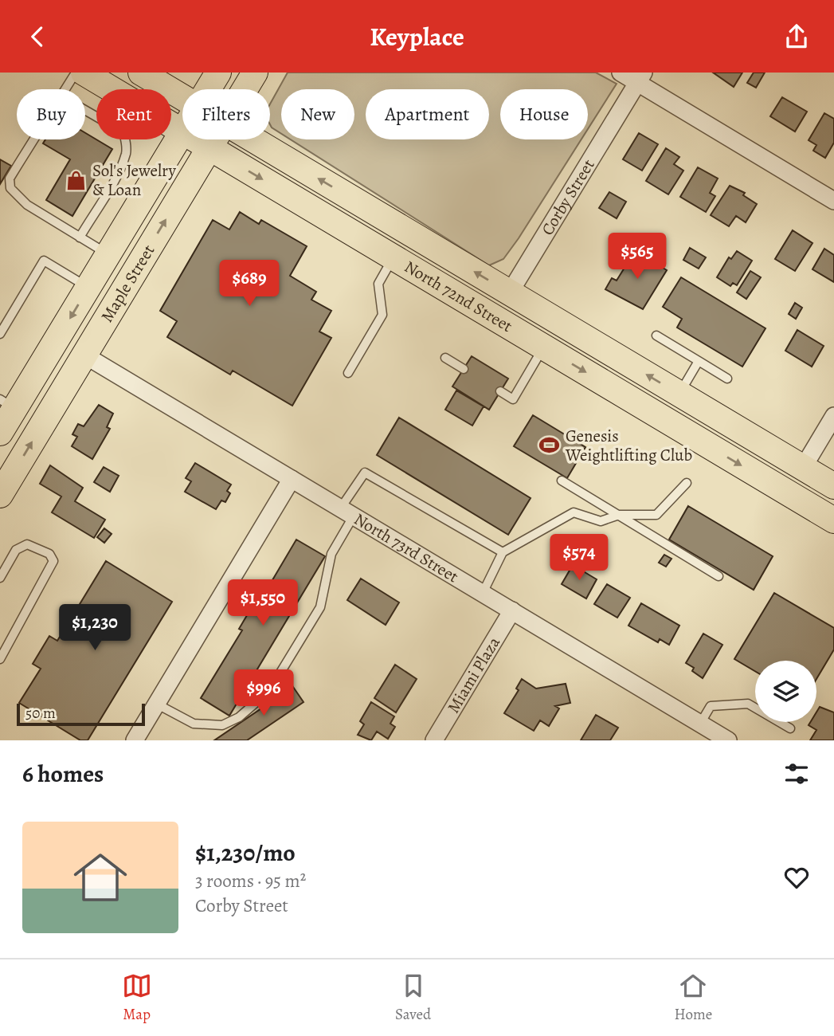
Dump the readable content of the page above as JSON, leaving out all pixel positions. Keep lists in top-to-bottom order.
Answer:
{
  "streets": {
    "main road": ["Maple Street", "North 72nd Street"],
    "street": ["Corby Street", "North 73rd Street", "Miami Plaza"]
  },
  "crossings": [
    ["Corby Street", "North 72nd Street"],
    ["Maple Street", "North 72nd Street"],
    ["Maple Street", "North 73rd Street"],
    ["North 73rd Street", "Miami Plaza"]
  ],
  "places": {
    "shop": ["Sol's Jewelry & Loan"],
    "sports": ["Genesis Weightlifting Club"]
  },
  "scale_bar": "50 m",
  "page": {
    "header": "Keyplace",
    "chip": [
      "Buy",
      "Rent",
      "Filters",
      "New",
      "Apartment",
      "House"
    ],
    "price": [
      "$565",
      "$689",
      "$574",
      "$1,550",
      "$1,230",
      "$996"
    ],
    "scale": "50 m",
    "heading": "6 homes",
    "list": [
      {
        "name": "$1,230/mo",
        "note": "3 rooms · 95 m² · Corby Street"
      }
    ],
    "tabs": ["Map", "Saved", "Home"]
  }
}
